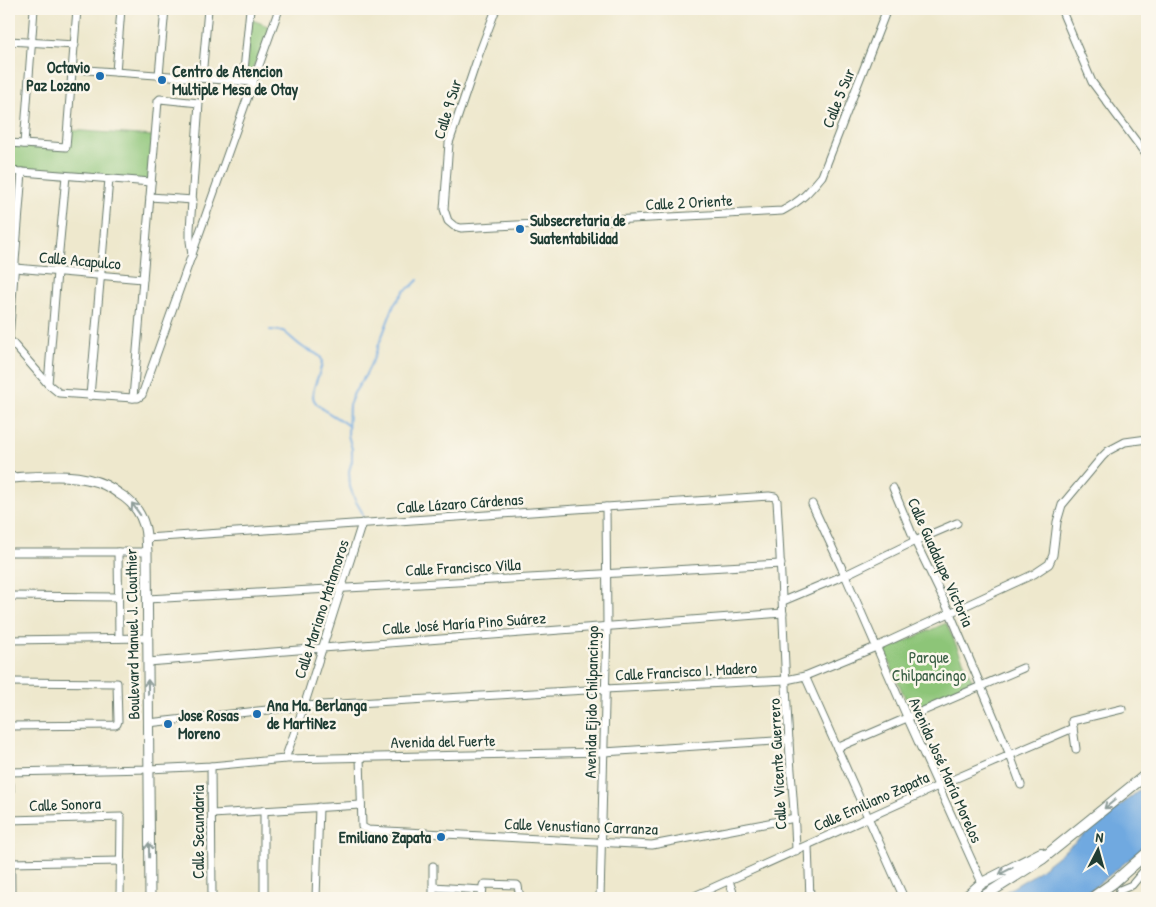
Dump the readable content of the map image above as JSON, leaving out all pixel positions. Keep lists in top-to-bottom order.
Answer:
{
  "streets": {
    "main road": ["Boulevard Manuel J. Clouthier"],
    "street": [
      "Calle 5 Sur",
      "Calle 9 Sur",
      "Calle 2 Oriente",
      "Calle Acapulco",
      "Calle Lázaro Cárdenas",
      "Calle Guadalupe Victoria",
      "Calle Francisco Villa",
      "Calle Mariano Matamoros",
      "Calle José María Pino Suárez",
      "Calle Francisco I. Madero",
      "Avenida Ejido Chilpancingo",
      "Avenida del Fuerte",
      "Calle Vicente Guerrero",
      "Avenida José María Morelos",
      "Calle Emiliano Zapata",
      "Calle Sonora",
      "Calle Venustiano Carranza",
      "Calle Secundaria"
    ]
  },
  "crossings": [
    ["Calle 5 Sur", "Calle 2 Oriente"],
    ["Calle 9 Sur", "Calle 2 Oriente"],
    ["Calle Lázaro Cárdenas", "Calle Mariano Matamoros"],
    ["Calle Lázaro Cárdenas", "Boulevard Manuel J. Clouthier"],
    ["Calle Lázaro Cárdenas", "Avenida Ejido Chilpancingo"],
    ["Calle Lázaro Cárdenas", "Calle Vicente Guerrero"],
    ["Calle Guadalupe Victoria", "Calle Francisco I. Madero"],
    ["Calle Guadalupe Victoria", "Calle Emiliano Zapata"],
    ["Calle Francisco Villa", "Calle Mariano Matamoros"],
    ["Calle Francisco Villa", "Boulevard Manuel J. Clouthier"],
    ["Calle Francisco Villa", "Avenida Ejido Chilpancingo"],
    ["Calle Francisco Villa", "Calle Vicente Guerrero"],
    ["Calle Mariano Matamoros", "Calle José María Pino Suárez"],
    ["Calle Mariano Matamoros", "Calle Francisco I. Madero"],
    ["Calle Mariano Matamoros", "Avenida del Fuerte"],
    ["Calle José María Pino Suárez", "Boulevard Manuel J. Clouthier"],
    ["Calle José María Pino Suárez", "Avenida Ejido Chilpancingo"],
    ["Calle José María Pino Suárez", "Calle Vicente Guerrero"],
    ["Boulevard Manuel J. Clouthier", "Calle Francisco I. Madero"],
    ["Boulevard Manuel J. Clouthier", "Avenida del Fuerte"],
    ["Calle Francisco I. Madero", "Avenida Ejido Chilpancingo"],
    ["Calle Francisco I. Madero", "Calle Vicente Guerrero"],
    ["Calle Francisco I. Madero", "Avenida José María Morelos"],
    ["Avenida Ejido Chilpancingo", "Avenida del Fuerte"],
    ["Avenida Ejido Chilpancingo", "Calle Venustiano Carranza"],
    ["Avenida del Fuerte", "Calle Vicente Guerrero"],
    ["Avenida del Fuerte", "Calle Secundaria"],
    ["Calle Vicente Guerrero", "Calle Emiliano Zapata"],
    ["Calle Vicente Guerrero", "Calle Venustiano Carranza"],
    ["Avenida José María Morelos", "Calle Emiliano Zapata"]
  ],
  "parks": ["Parque Chilpancingo"],
  "places": [
    "Octavio Paz Lozano",
    "Centro de Atencion Multiple Mesa de Otay",
    "Subsecretaria de Suatentabilidad",
    "Ana Ma. Berlanga de MartiNez",
    "Jose Rosas Moreno",
    "Emiliano Zapata"
  ],
  "north": "top"
}
